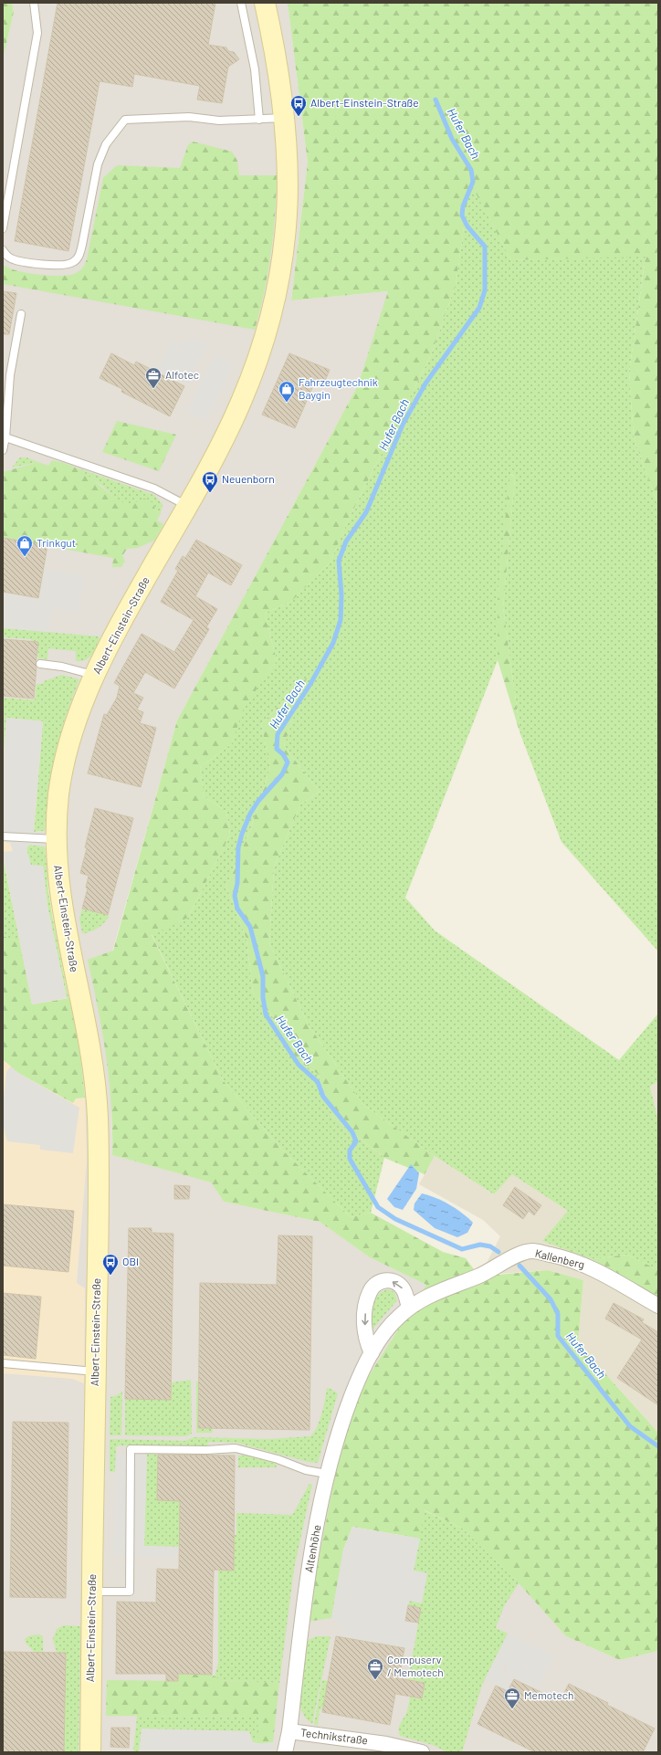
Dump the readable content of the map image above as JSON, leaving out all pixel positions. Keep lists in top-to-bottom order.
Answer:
{
  "streets": {
    "street": [
      "Albert-Einstein-Straße",
      "Kallenberg",
      "Altenhöhe",
      "Technikstraße"
    ]
  },
  "crossings": [
    ["Kallenberg", "Altenhöhe"],
    ["Altenhöhe", "Technikstraße"]
  ],
  "water": ["Hufer Bach"],
  "places": {
    "bus stop": ["Albert-Einstein-Straße", "Neuenborn", "OBI"],
    "office": ["Alfotec", "Compuserv / Memotech", "Memotech"],
    "shop": ["Fahrzeugtechnik Baygin", "Trinkgut"]
  }
}
